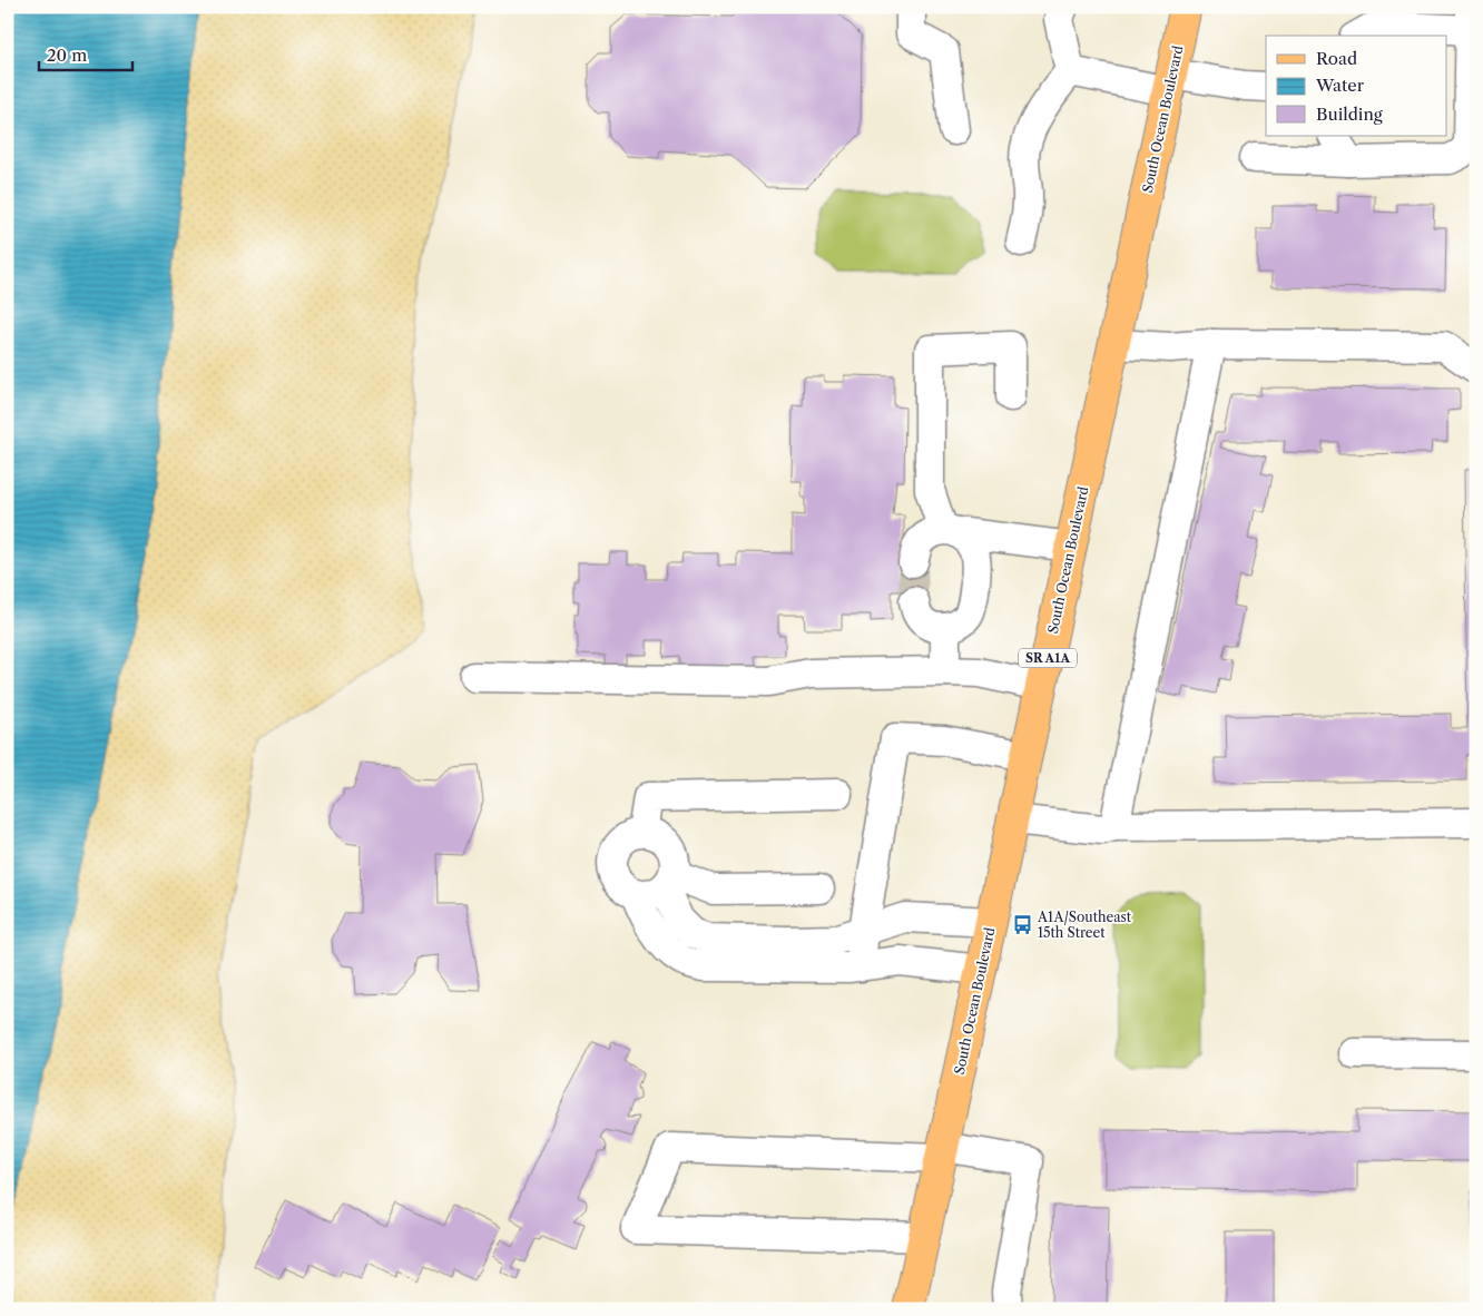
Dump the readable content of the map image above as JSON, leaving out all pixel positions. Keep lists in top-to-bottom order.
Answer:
{
  "streets": {
    "main road": ["South Ocean Boulevard", "SR A1A"]
  },
  "places": {
    "bus stop": ["A1A/Southeast 15th Street"]
  },
  "legend": ["Road", "Water", "Building"],
  "scale_bar": "20 m"
}
